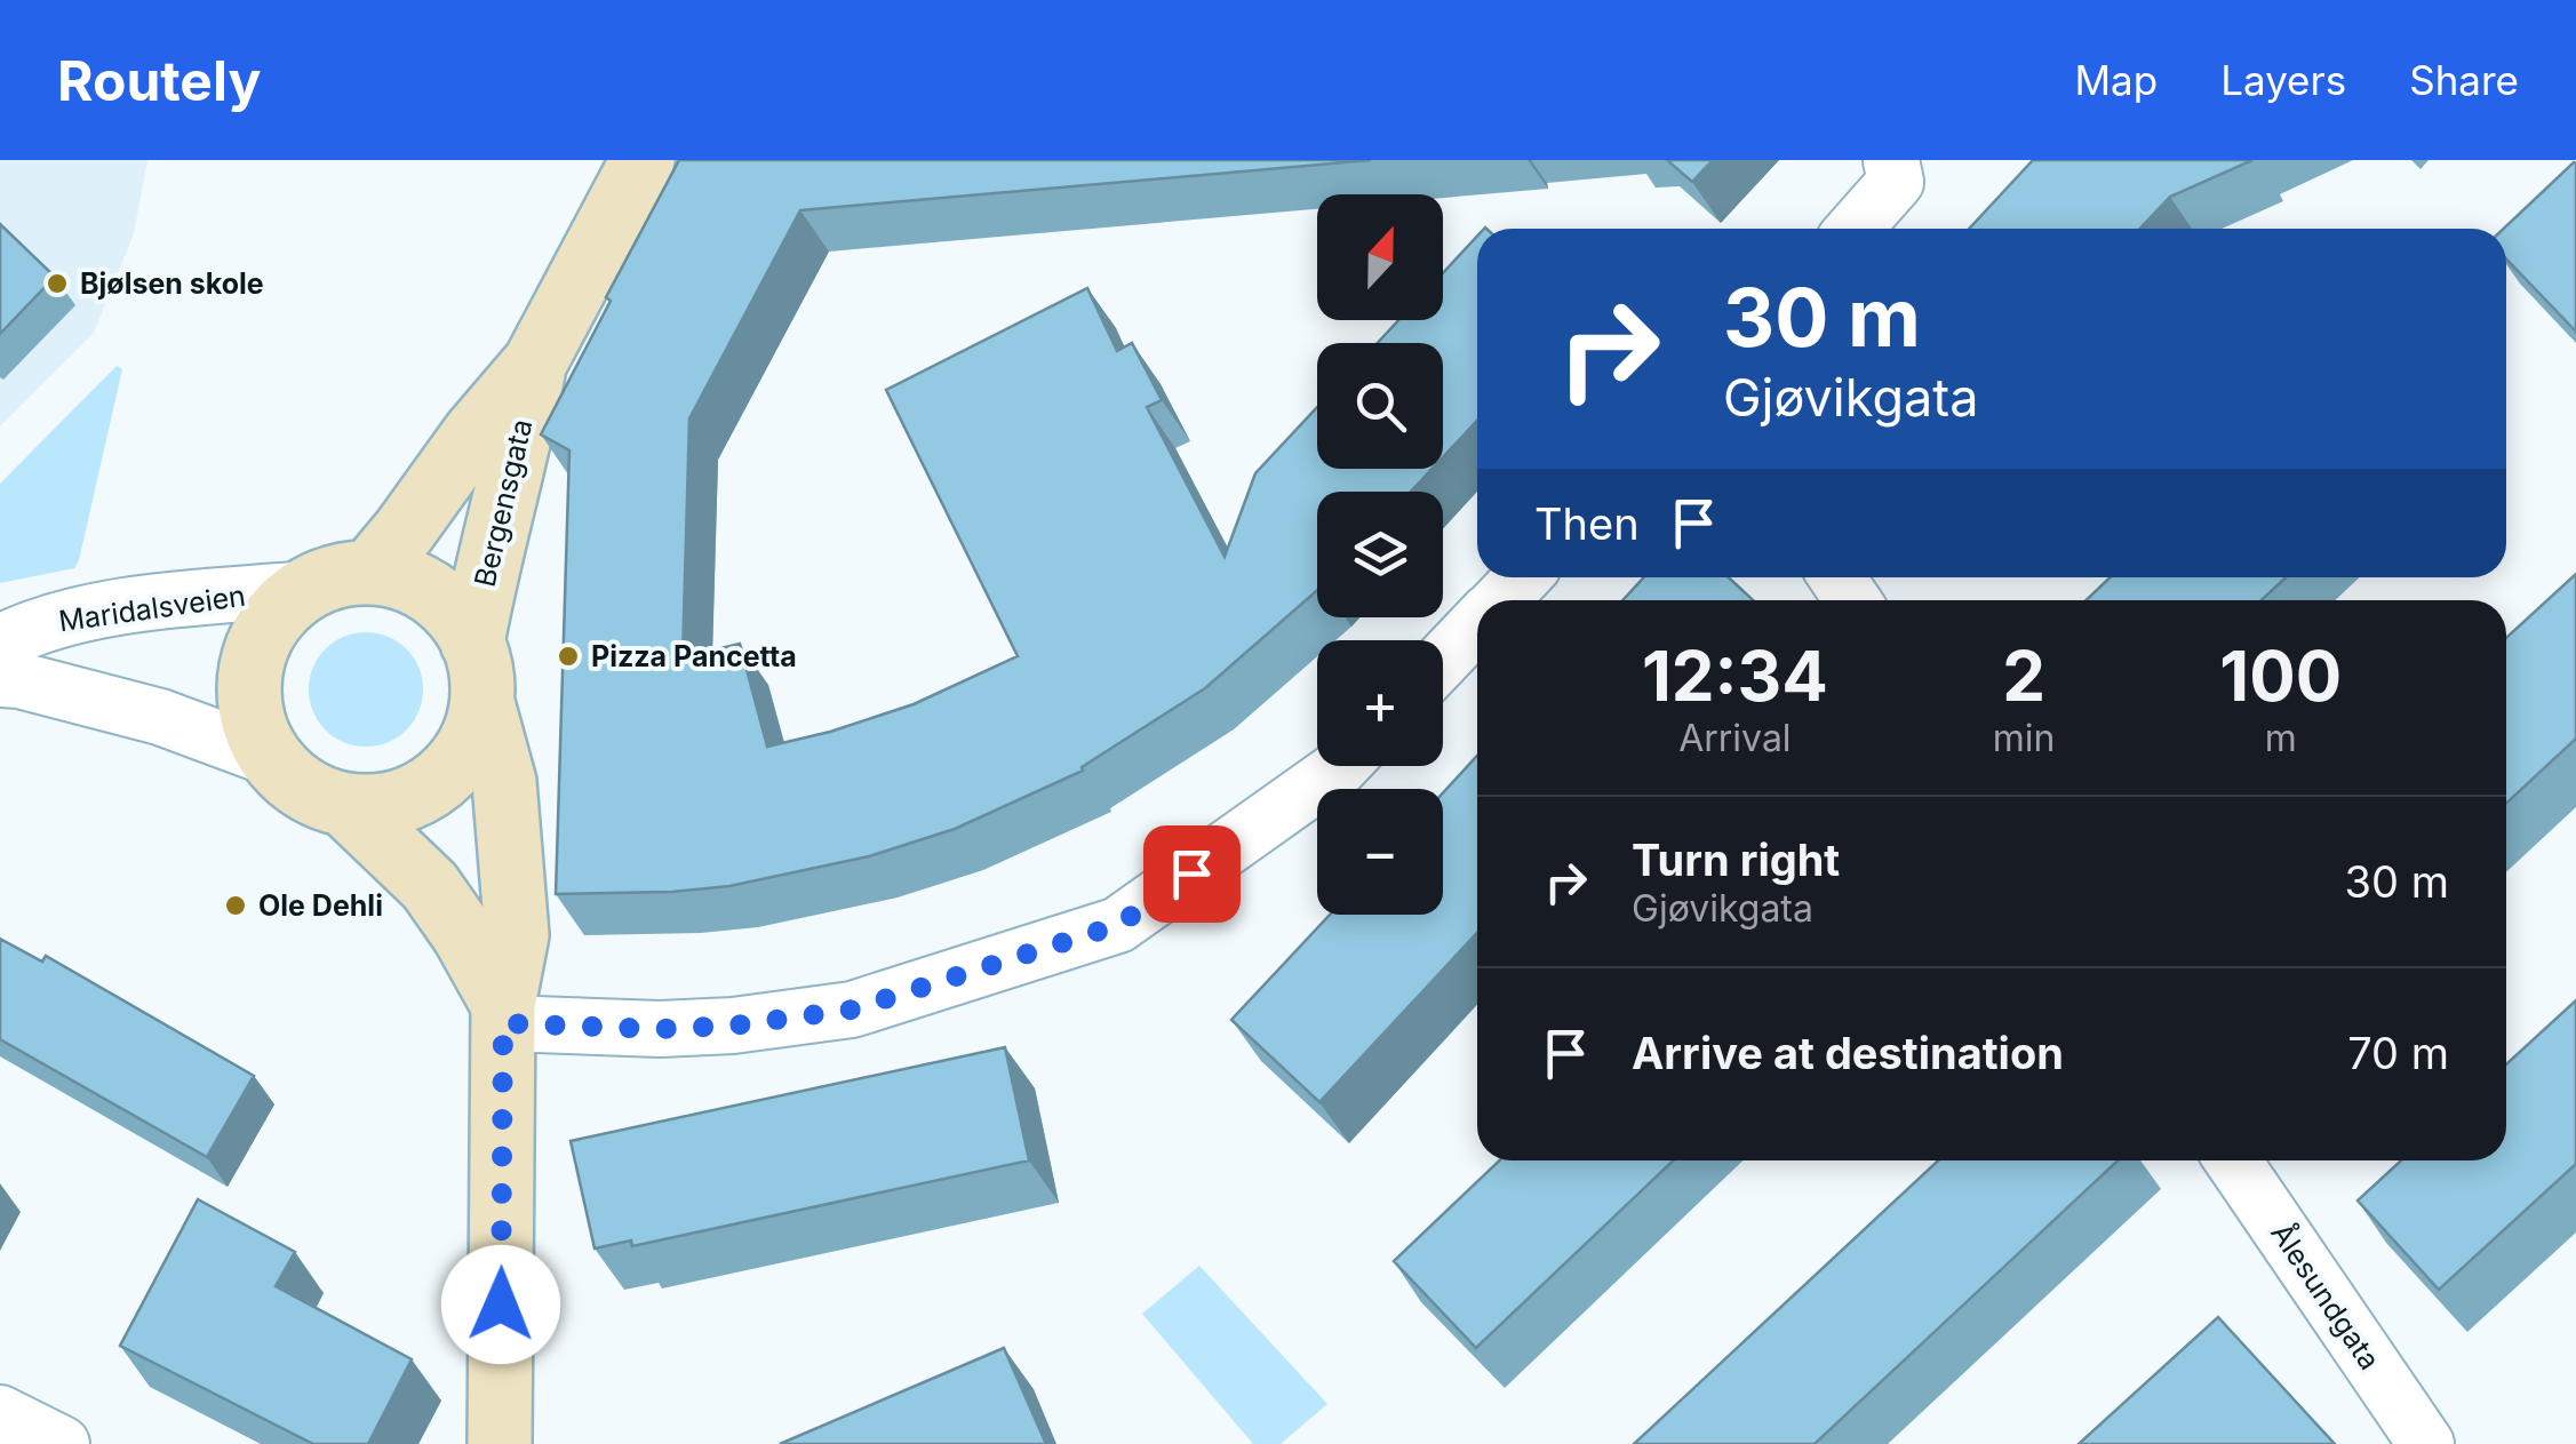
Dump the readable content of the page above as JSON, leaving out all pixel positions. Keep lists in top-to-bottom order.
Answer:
{
  "streets": {
    "street": ["Bergensgata", "Maridalsveien", "Ålesundgata"]
  },
  "crossings": [
    ["Bergensgata", "Maridalsveien"]
  ],
  "places": ["Bjølsen skole", "Pizza Pancetta", "Ole Dehli"],
  "north": "top",
  "page": {
    "header": "Routely",
    "nav": ["Map", "Layers", "Share"],
    "map_buttons": ["+", "−"],
    "turn": ["30 m", "Gjøvikgata"],
    "then": "Then",
    "eta": [
      "12:34",
      "Arrival",
      "2",
      "min",
      "100",
      "m"
    ],
    "list": [
      {
        "name": "Turn right",
        "note": "Gjøvikgata",
        "value": "30 m"
      },
      {
        "name": "Arrive at destination",
        "value": "70 m"
      }
    ]
  }
}
